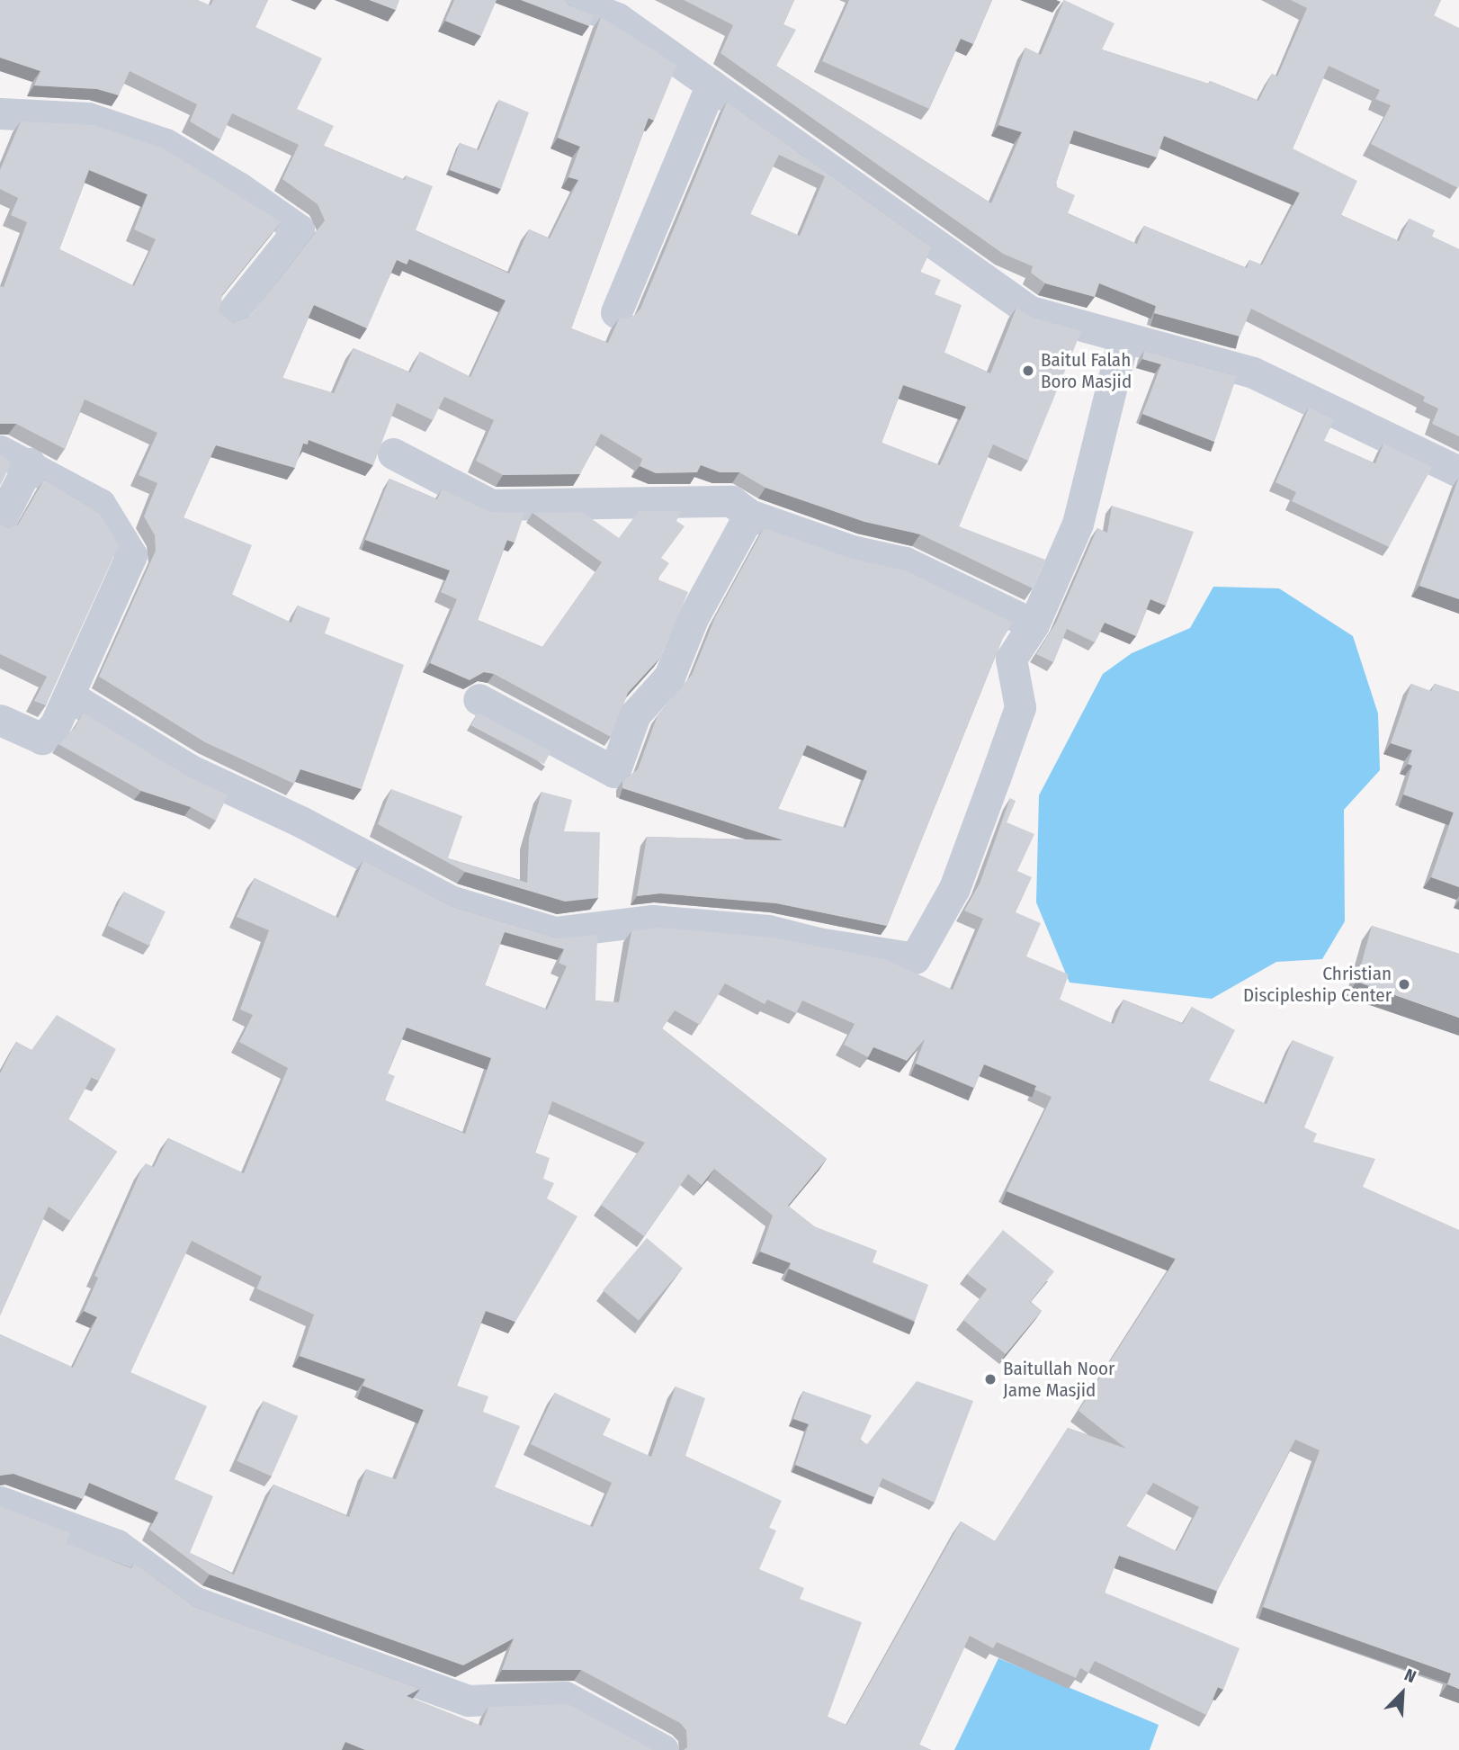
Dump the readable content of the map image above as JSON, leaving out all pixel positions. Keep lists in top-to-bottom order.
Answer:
{
  "places": ["Baitul Falah Boro Masjid", "Christian Discipleship Center", "Baitullah Noor Jame Masjid"],
  "north": "top right"
}
